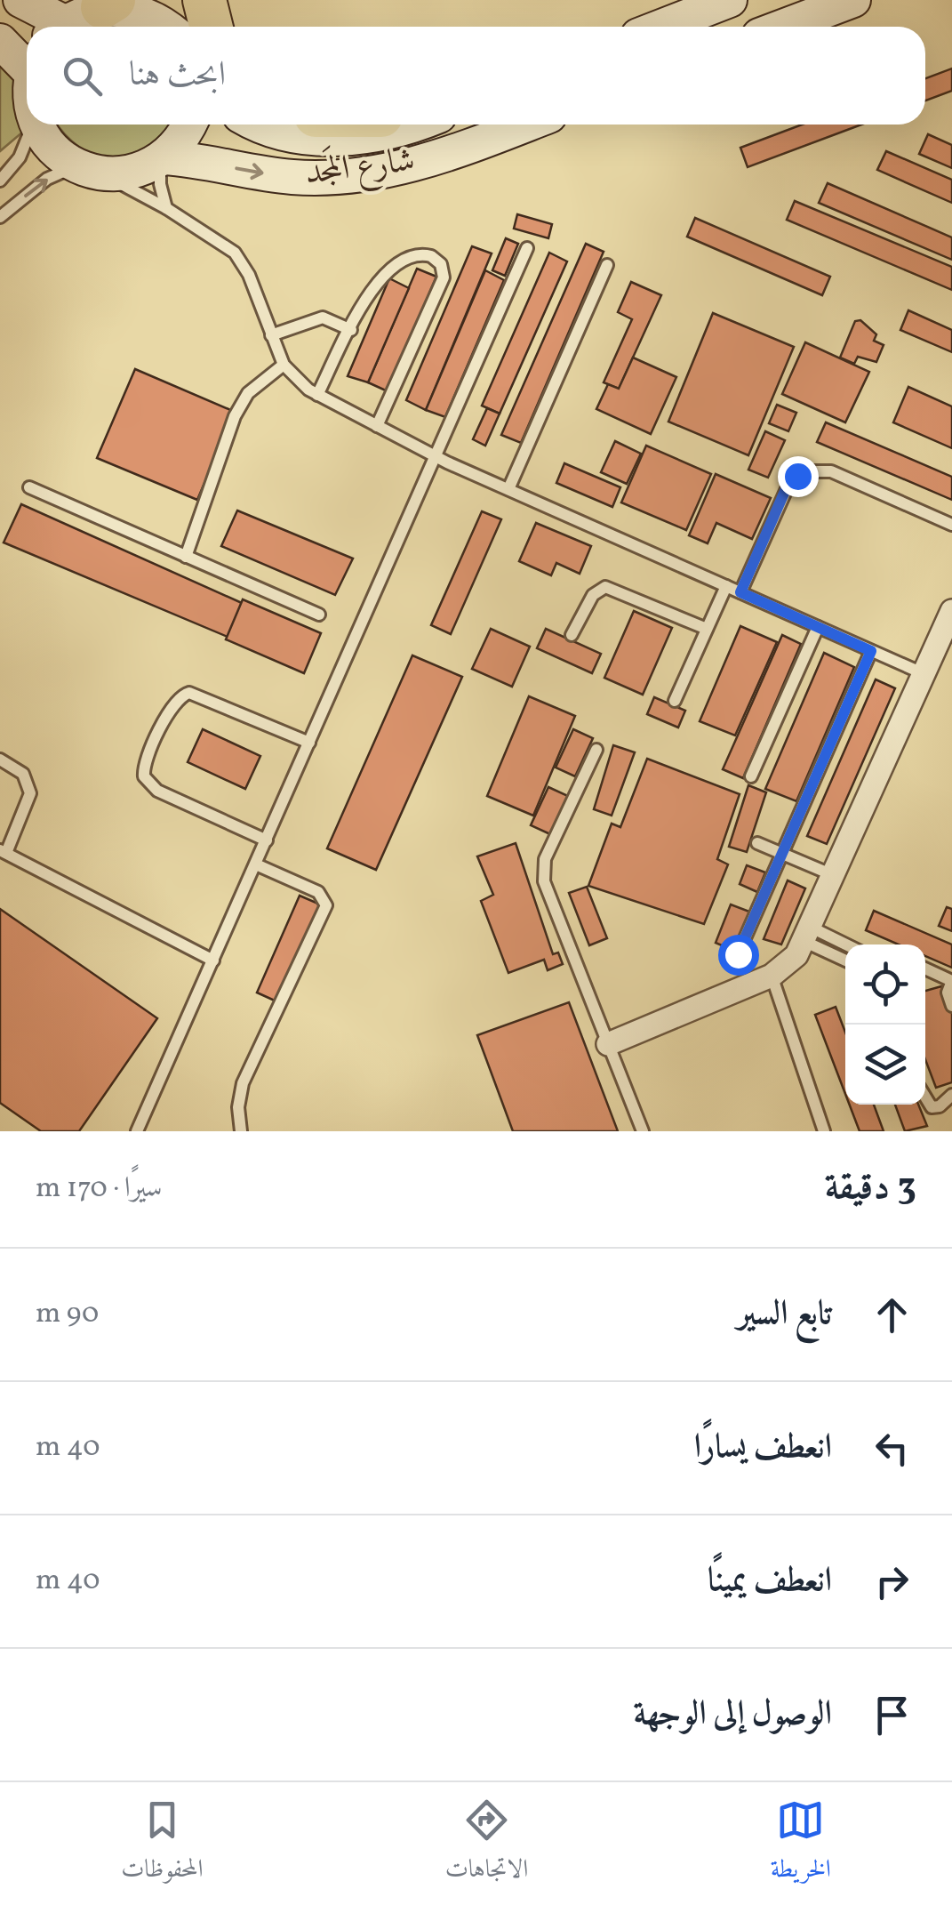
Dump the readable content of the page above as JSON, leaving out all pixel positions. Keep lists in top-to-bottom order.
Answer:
{
  "streets": {
    "street": ["شارع المَجد"]
  },
  "page": {
    "search": "ابحث هنا",
    "heading": ["3 دقيقة", "سيرًا · 170 m"],
    "list": [
      ["تابع السير", "90 m"],
      ["انعطف يسارًا", "40 m"],
      ["انعطف يمينًا", "40 m"],
      "الوصول إلى الوجهة"
    ],
    "nav": ["الخريطة", "الاتجاهات", "المحفوظات"]
  }
}
